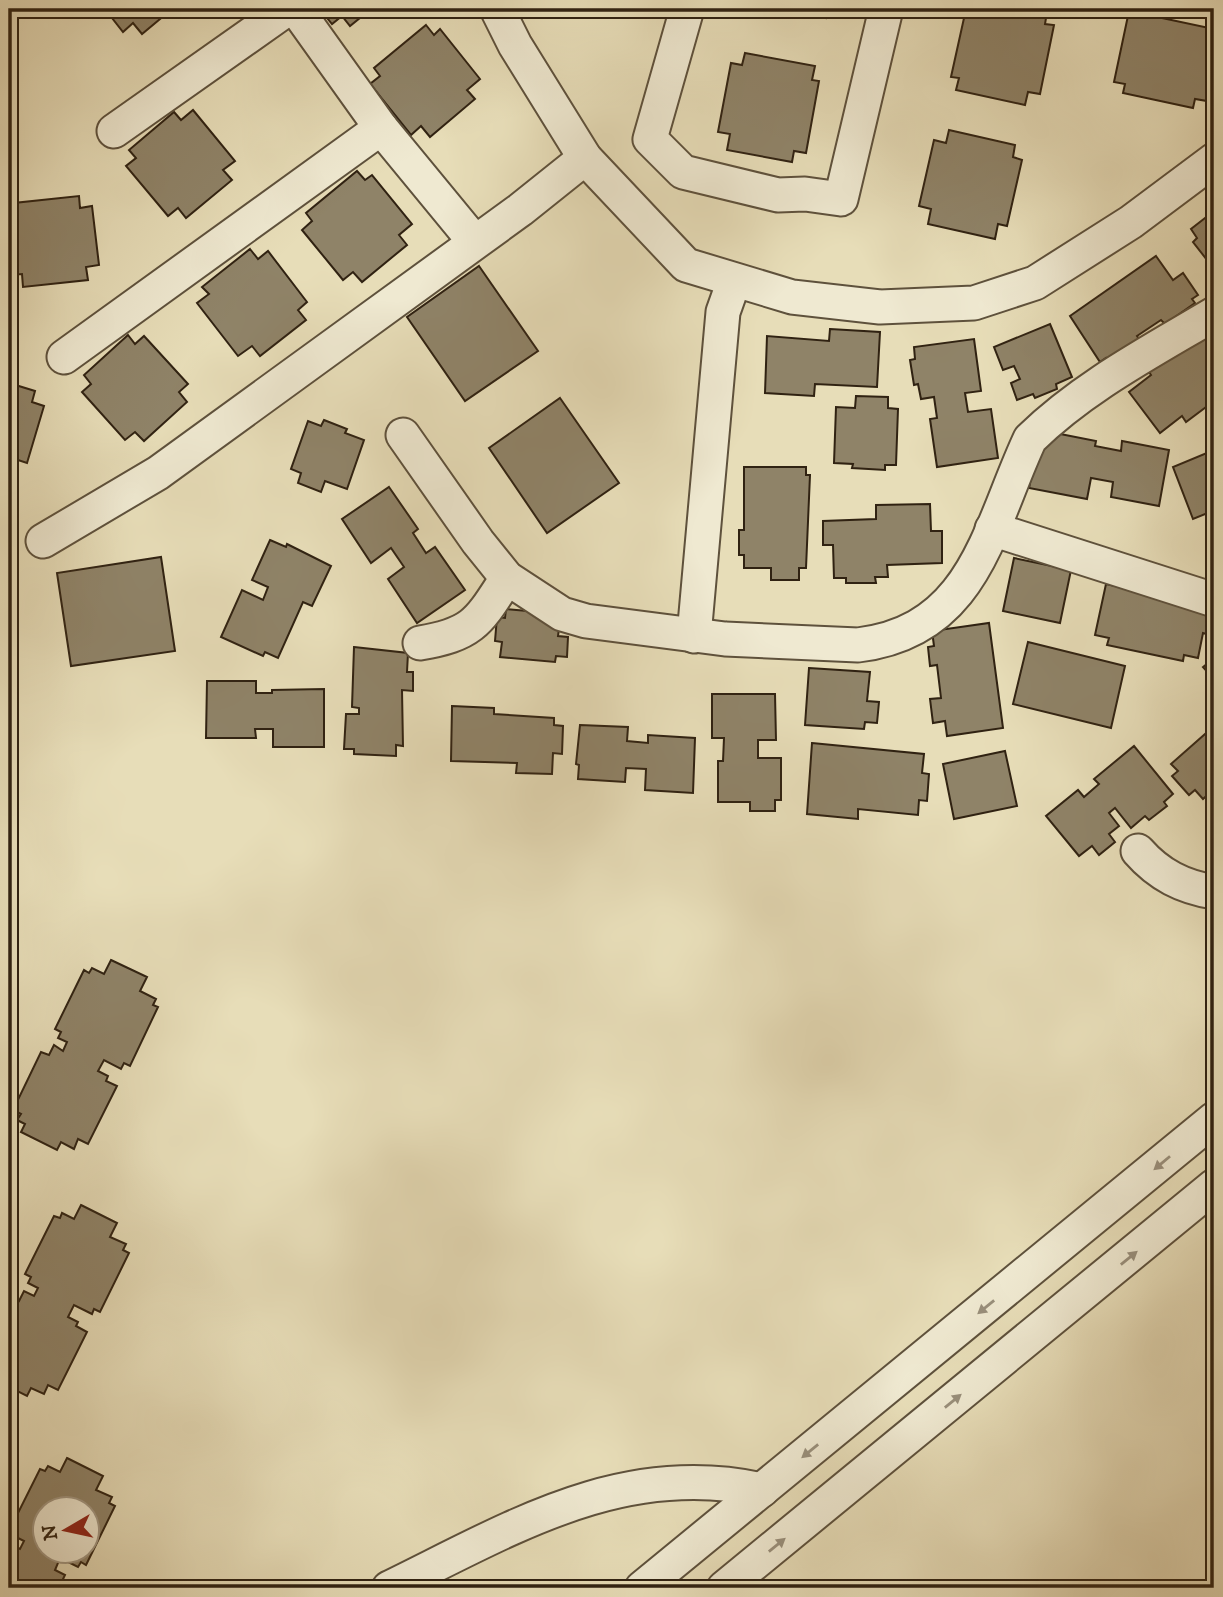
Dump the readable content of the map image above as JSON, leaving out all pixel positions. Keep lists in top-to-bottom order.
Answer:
{
  "north": "left"
}
